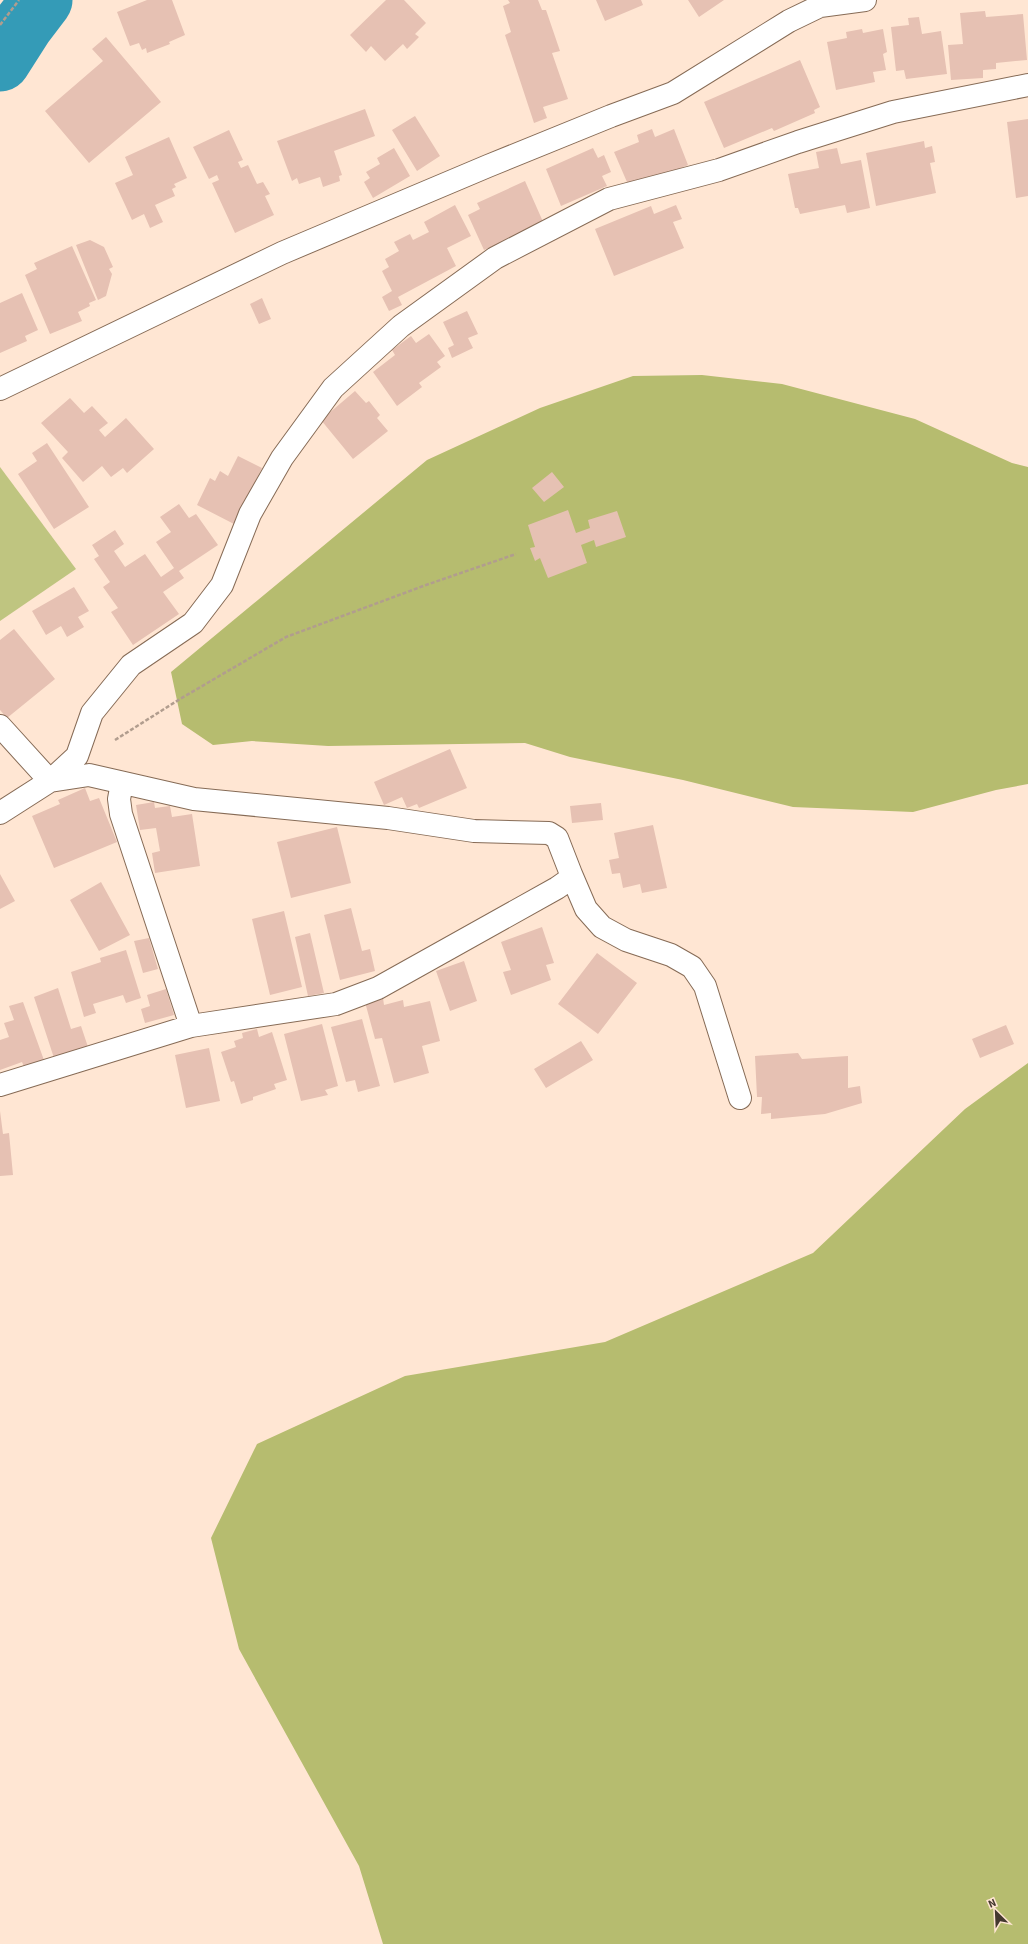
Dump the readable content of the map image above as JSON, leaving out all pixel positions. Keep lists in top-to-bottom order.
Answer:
{
  "north": "top left"
}
